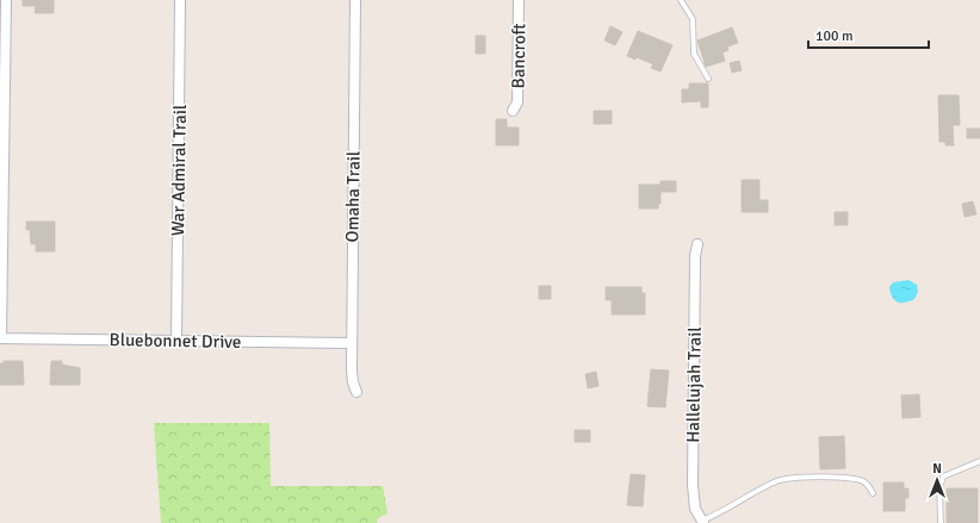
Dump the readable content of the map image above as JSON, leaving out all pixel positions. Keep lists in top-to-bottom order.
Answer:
{
  "streets": {
    "street": [
      "Bancroft",
      "War Admiral Trail",
      "Omaha Trail",
      "Bluebonnet Drive",
      "Hallelujah Trail"
    ]
  },
  "crossings": [
    ["War Admiral Trail", "Bluebonnet Drive"],
    ["Omaha Trail", "Bluebonnet Drive"]
  ],
  "scale_bar": "100 m",
  "north": "top"
}
